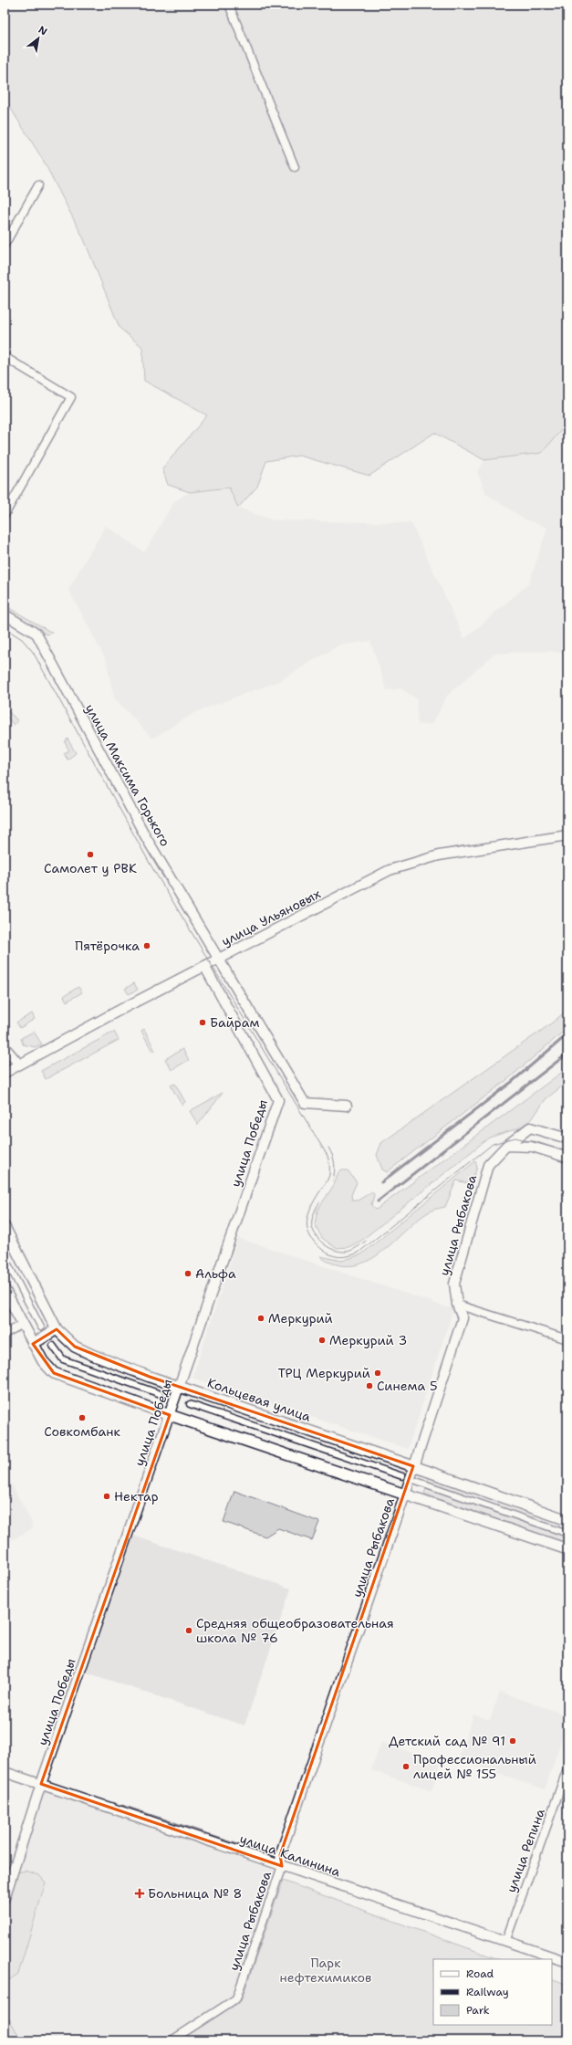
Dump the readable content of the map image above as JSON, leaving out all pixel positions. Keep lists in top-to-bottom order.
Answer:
{
  "streets": {
    "main road": ["Кольцевая улица"],
    "street": [
      "улица Максима Горького",
      "улица Ульяновых",
      "улица Победы",
      "улица Рыбакова",
      "улица Репина",
      "улица Калинина"
    ]
  },
  "crossings": [
    ["улица Максима Горького", "улица Ульяновых"],
    ["улица Ульяновых", "улица Победы"],
    ["улица Победы", "Кольцевая улица"],
    ["улица Победы", "улица Калинина"],
    ["улица Рыбакова", "Кольцевая улица"],
    ["улица Рыбакова", "улица Калинина"],
    ["улица Репина", "улица Калинина"]
  ],
  "parks": ["Парк нефтехимиков"],
  "places": {
    "other": [
      "Самолет у РВК",
      "Пятёрочка",
      "Байрам",
      "Альфа",
      "Меркурий",
      "Меркурий 3",
      "ТРЦ Меркурий",
      "Синема 5",
      "Совкомбанк",
      "Нектар",
      "Средняя общеобразовательная школа № 76",
      "Детский сад № 91",
      "Профессиональный лицей № 155"
    ],
    "health": ["Больница № 8"]
  },
  "legend": ["Road", "Railway", "Park"],
  "north": "top right"
}
